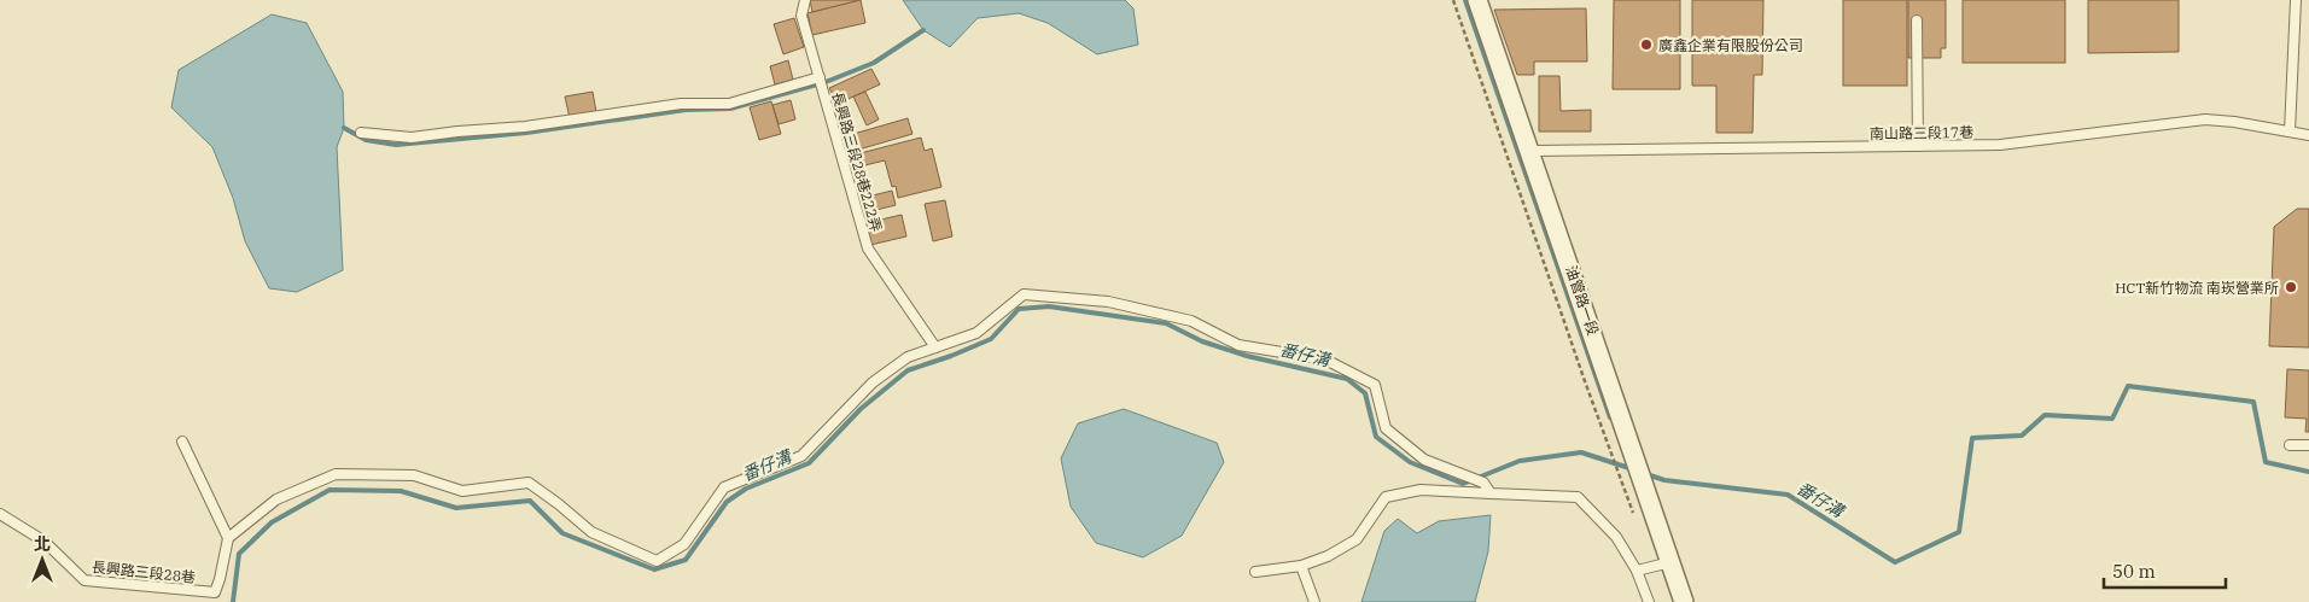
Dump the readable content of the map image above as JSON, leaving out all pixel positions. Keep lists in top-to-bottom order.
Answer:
{
  "streets": {
    "street": ["油管路一段"],
    "lane": ["南山路三段17巷", "長興路三段28巷222弄", "長興路三段28巷"]
  },
  "crossings": [
    ["南山路三段17巷", "油管路一段"]
  ],
  "water": ["番仔溝"],
  "places": ["廣鑫企業有限股份公司", "HCT新竹物流 南崁營業所"],
  "scale_bar": "50 m",
  "north": "top"
}
